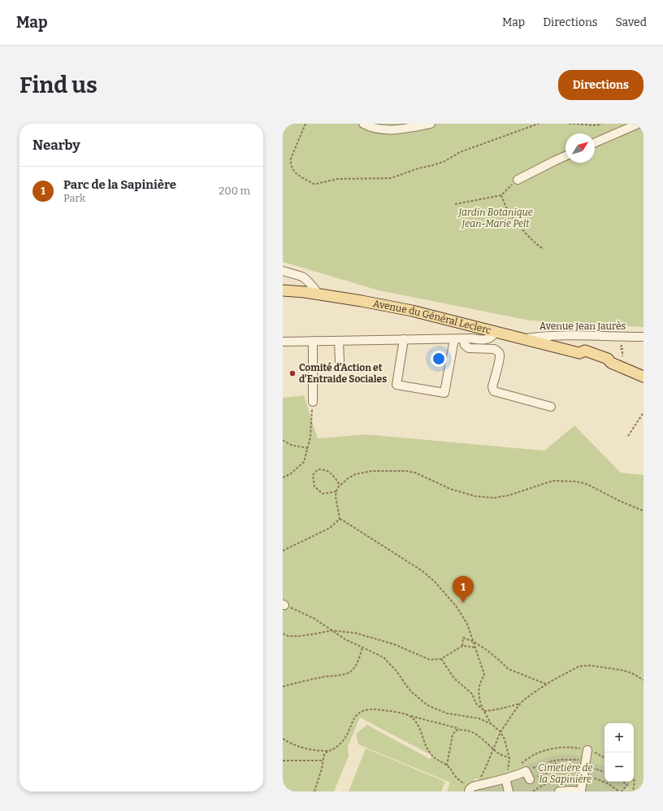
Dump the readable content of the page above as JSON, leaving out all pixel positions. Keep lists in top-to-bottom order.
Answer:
{
  "streets": {
    "main road": ["Avenue du Général Leclerc"],
    "street": ["Avenue Jean Jaurès"]
  },
  "crossings": [
    ["Avenue du Général Leclerc", "Avenue Jean Jaurès"]
  ],
  "parks": ["Jardin Botanique Jean-Marie Pelt", "Cimetière de la Sapinière"],
  "places": ["Comité d’Action et d’Entraide Sociales"],
  "north": "top right",
  "page": {
    "header": "Map",
    "nav": ["Map", "Directions", "Saved"],
    "buttons": "Directions",
    "title": "Find us",
    "heading": "Nearby",
    "list": [
      {
        "mark": "1",
        "name": "Parc de la Sapinière",
        "note": "Park",
        "value": "200 m"
      }
    ],
    "pins": "1",
    "map_buttons": ["+", "−"]
  }
}
